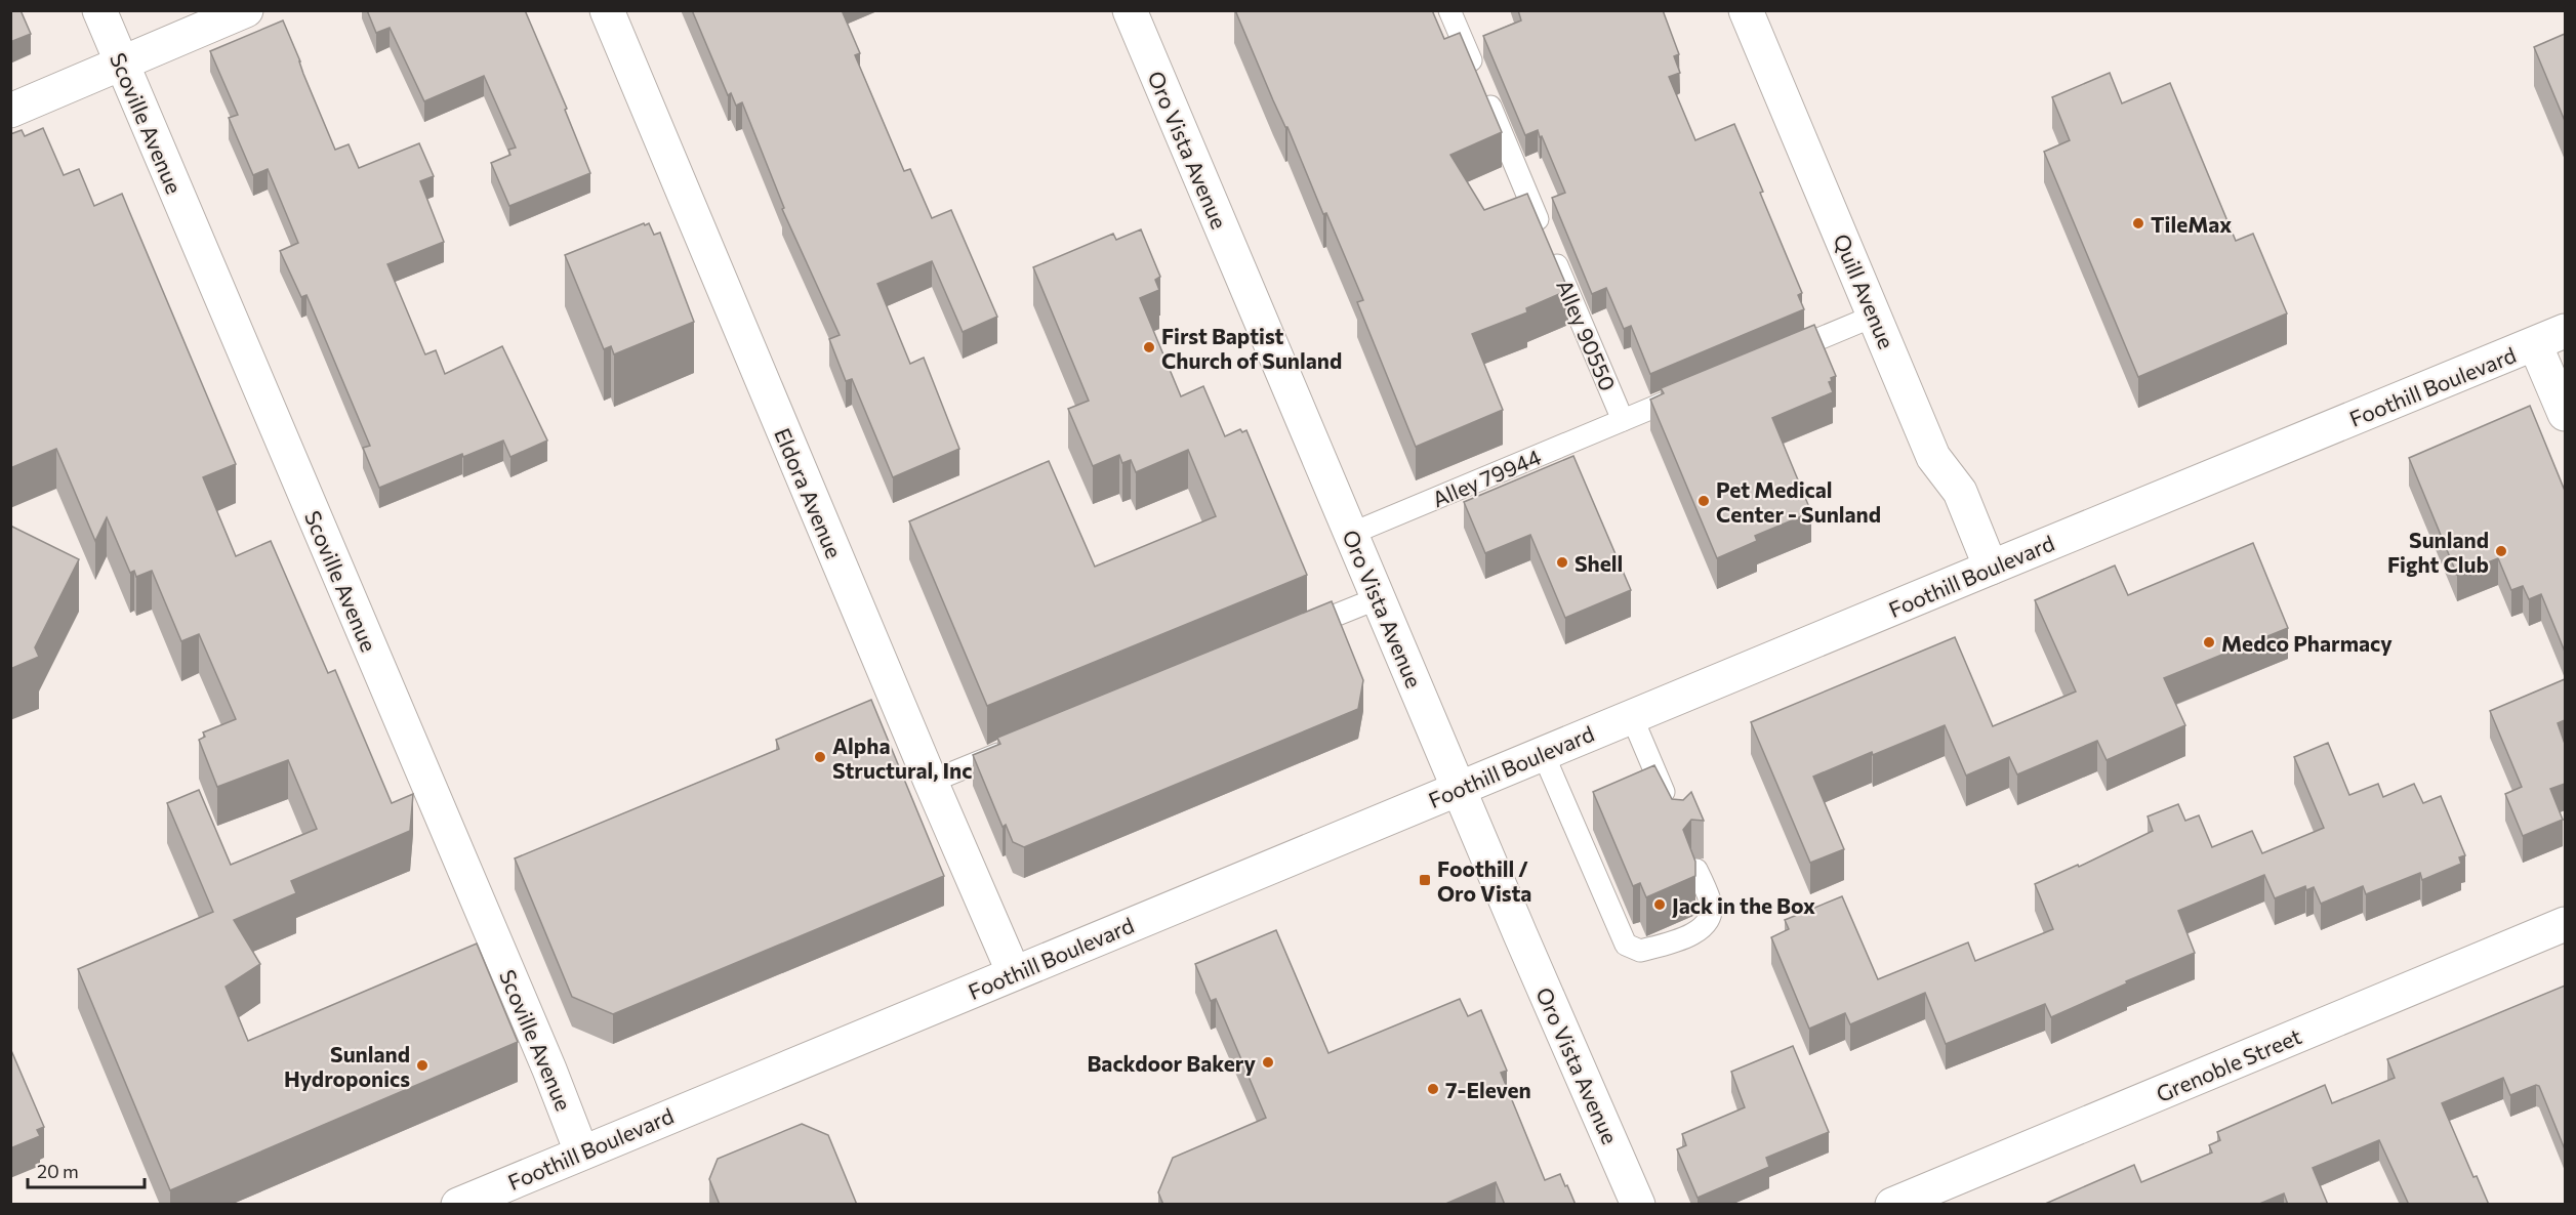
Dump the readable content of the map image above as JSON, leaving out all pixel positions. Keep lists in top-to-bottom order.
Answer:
{
  "streets": {
    "street": [
      "Scoville Avenue",
      "Oro Vista Avenue",
      "Quill Avenue",
      "Foothill Boulevard",
      "Eldora Avenue",
      "Grenoble Street"
    ],
    "lane": ["Alley 90550", "Alley 79944"]
  },
  "crossings": [
    ["Scoville Avenue", "Foothill Boulevard"],
    ["Oro Vista Avenue", "Foothill Boulevard"],
    ["Oro Vista Avenue", "Alley 79944"],
    ["Quill Avenue", "Foothill Boulevard"],
    ["Alley 90550", "Alley 79944"],
    ["Foothill Boulevard", "Eldora Avenue"]
  ],
  "places": {
    "other": [
      "TileMax",
      "First Baptist Church of Sunland",
      "Pet Medical Center - Sunland",
      "Sunland Fight Club",
      "Shell",
      "Medco Pharmacy",
      "Alpha Structural, Inc",
      "Jack in the Box",
      "Backdoor Bakery",
      "Sunland Hydroponics",
      "7-Eleven"
    ],
    "transit": ["Foothill / Oro Vista"]
  },
  "scale_bar": "20 m"
}
